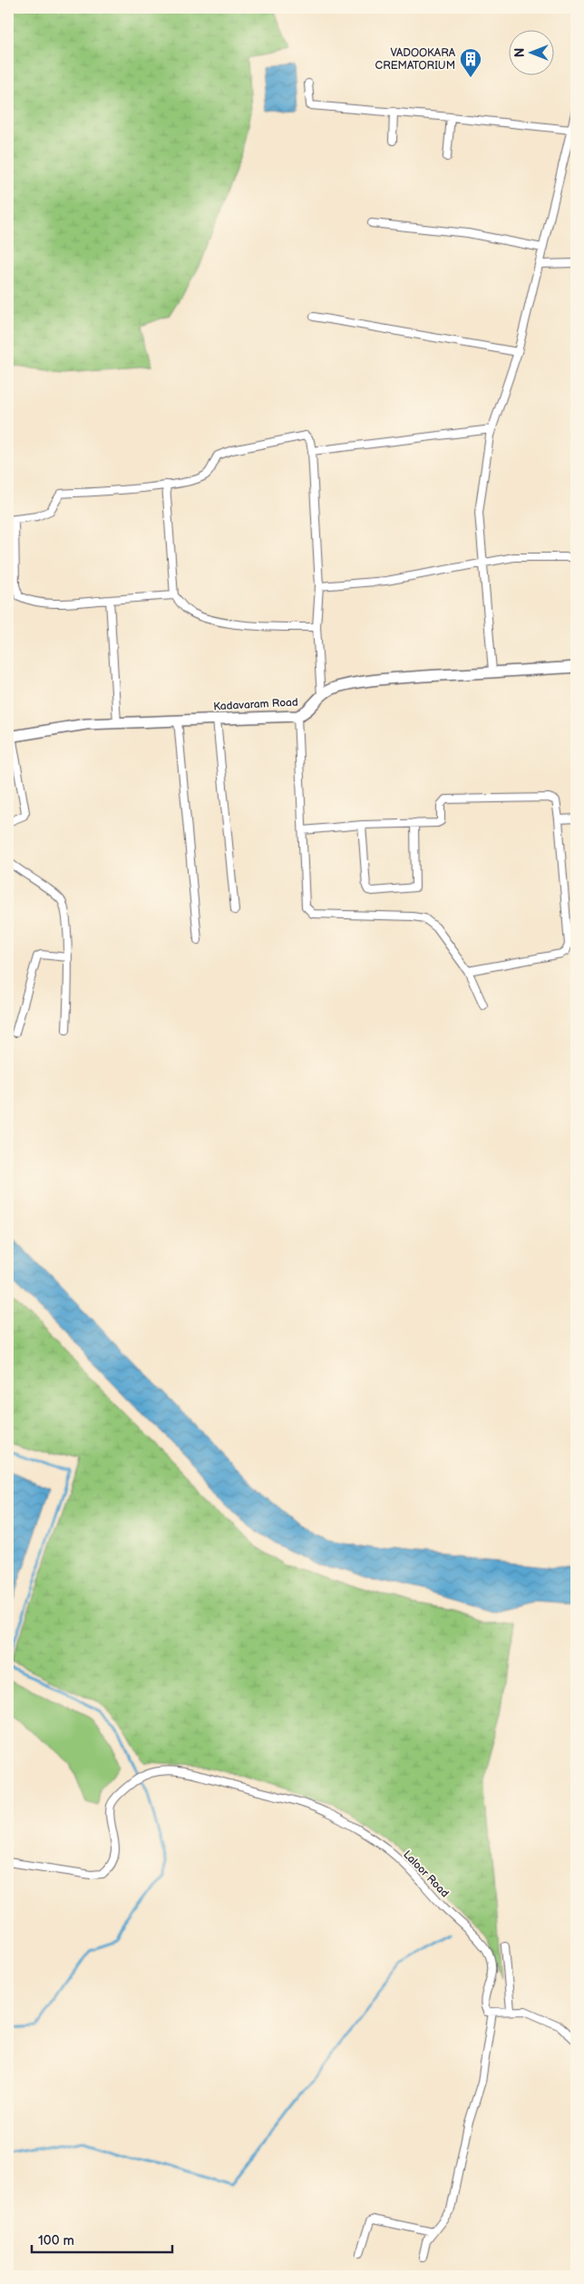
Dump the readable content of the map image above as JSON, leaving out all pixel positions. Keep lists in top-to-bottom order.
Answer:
{
  "streets": {
    "main road": ["Kadavaram Road"],
    "street": ["Laloor Road"]
  },
  "places": {
    "building": ["VADOOKARA CREMATORIUM"]
  },
  "scale_bar": "100 m",
  "north": "left"
}
